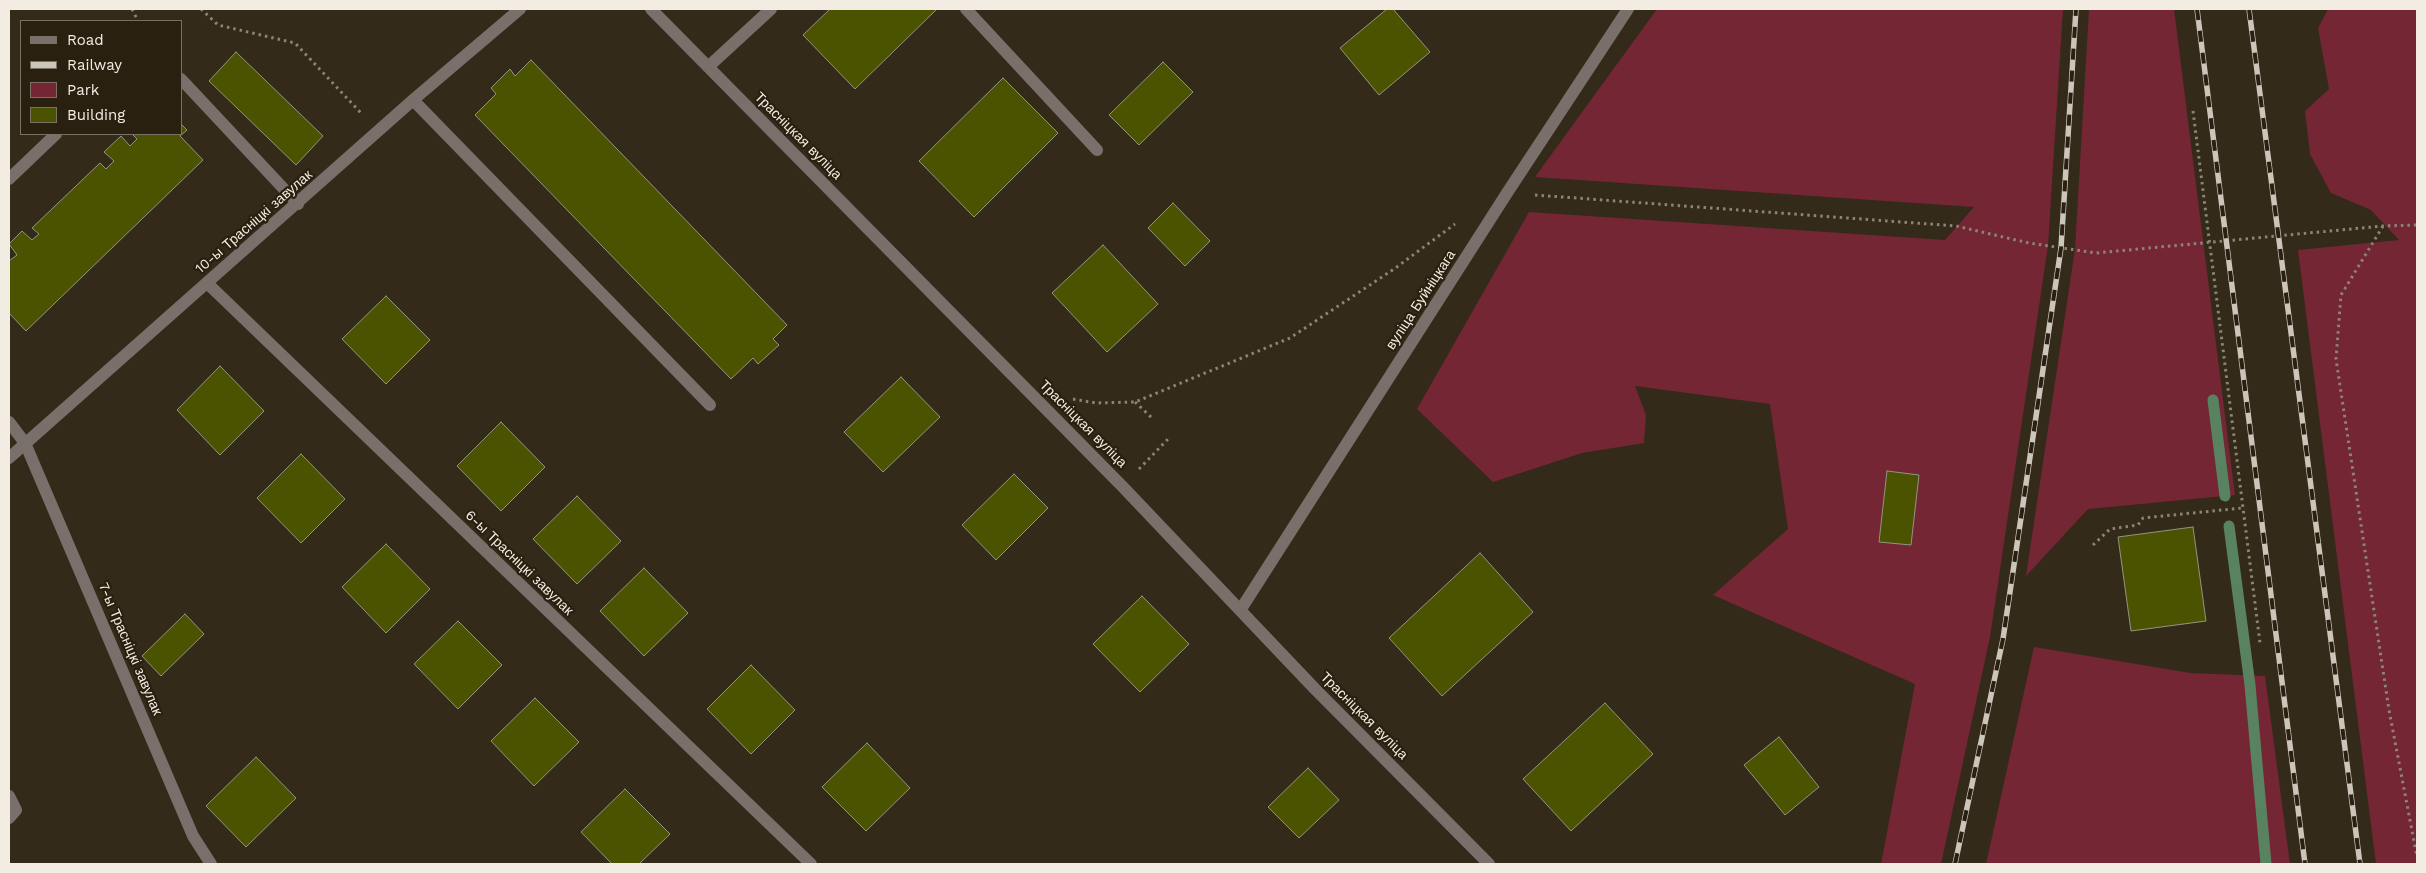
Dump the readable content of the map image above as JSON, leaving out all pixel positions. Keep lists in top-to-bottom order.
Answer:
{
  "streets": {
    "street": [
      "Трасніцкая вуліца",
      "10-ы Трасніцкі завулак",
      "вуліца Буйніцкага",
      "6-ы Трасніцкі завулак",
      "7-ы Трасніцкі завулак"
    ]
  },
  "crossings": [
    ["Трасніцкая вуліца", "вуліца Буйніцкага"],
    ["10-ы Трасніцкі завулак", "6-ы Трасніцкі завулак"],
    ["10-ы Трасніцкі завулак", "7-ы Трасніцкі завулак"]
  ],
  "legend": [
    "Road",
    "Railway",
    "Park",
    "Building"
  ]
}
